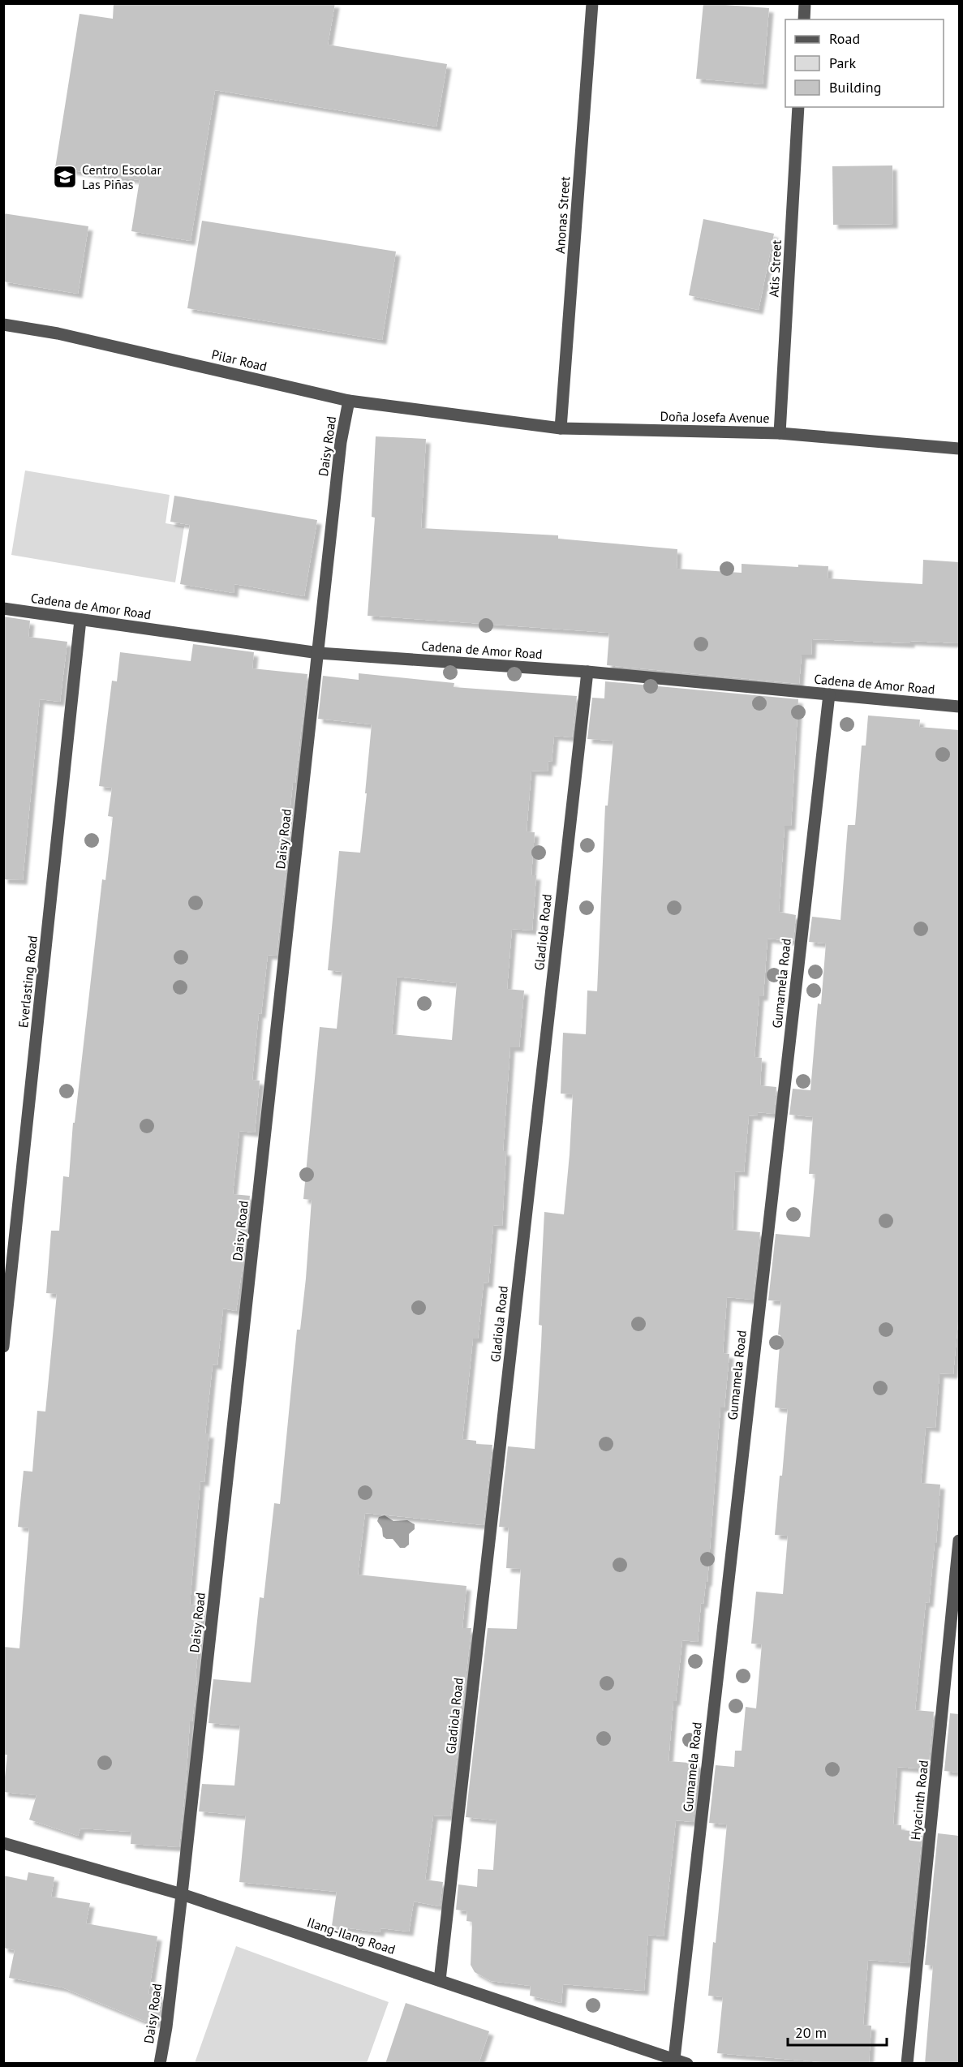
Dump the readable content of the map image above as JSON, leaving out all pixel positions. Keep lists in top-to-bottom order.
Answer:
{
  "streets": {
    "street": [
      "Anonas Street",
      "Atis Street",
      "Pilar Road",
      "Doña Josefa Avenue",
      "Daisy Road",
      "Cadena de Amor Road",
      "Gladiola Road",
      "Everlasting Road",
      "Gumamela Road",
      "Hyacinth Road",
      "Ilang-Ilang Road"
    ]
  },
  "crossings": [
    ["Anonas Street", "Doña Josefa Avenue"],
    ["Atis Street", "Doña Josefa Avenue"],
    ["Pilar Road", "Doña Josefa Avenue"],
    ["Pilar Road", "Daisy Road"],
    ["Daisy Road", "Cadena de Amor Road"],
    ["Daisy Road", "Ilang-Ilang Road"],
    ["Cadena de Amor Road", "Gladiola Road"],
    ["Cadena de Amor Road", "Everlasting Road"],
    ["Cadena de Amor Road", "Gumamela Road"],
    ["Gladiola Road", "Ilang-Ilang Road"],
    ["Gumamela Road", "Ilang-Ilang Road"]
  ],
  "places": {
    "school or university": ["Centro Escolar Las Piñas"]
  },
  "legend": ["Road", "Park", "Building"],
  "scale_bar": "20 m"
}
